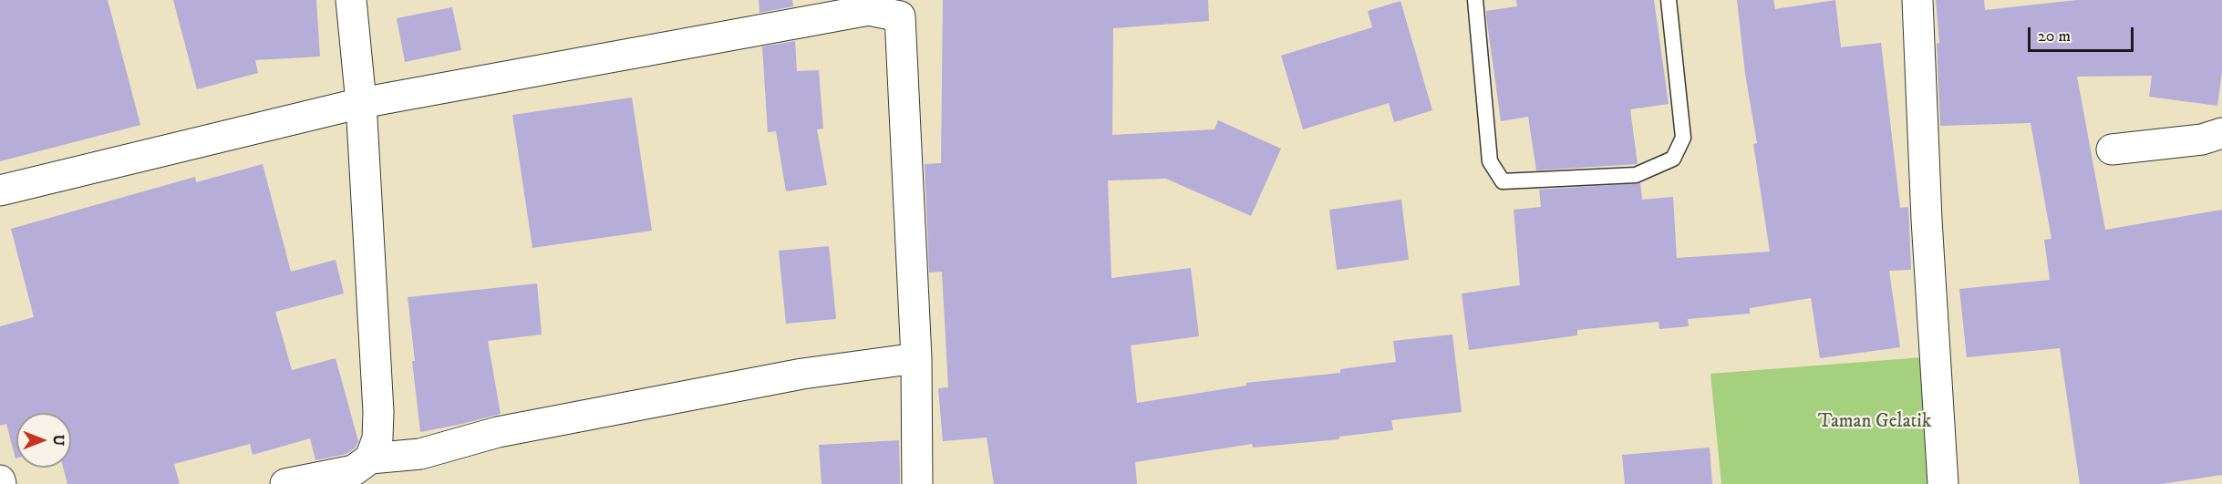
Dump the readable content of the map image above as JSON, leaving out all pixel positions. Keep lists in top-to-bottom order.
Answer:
{
  "parks": ["Taman Gelatik"],
  "scale_bar": "20 m",
  "north": "right"
}
